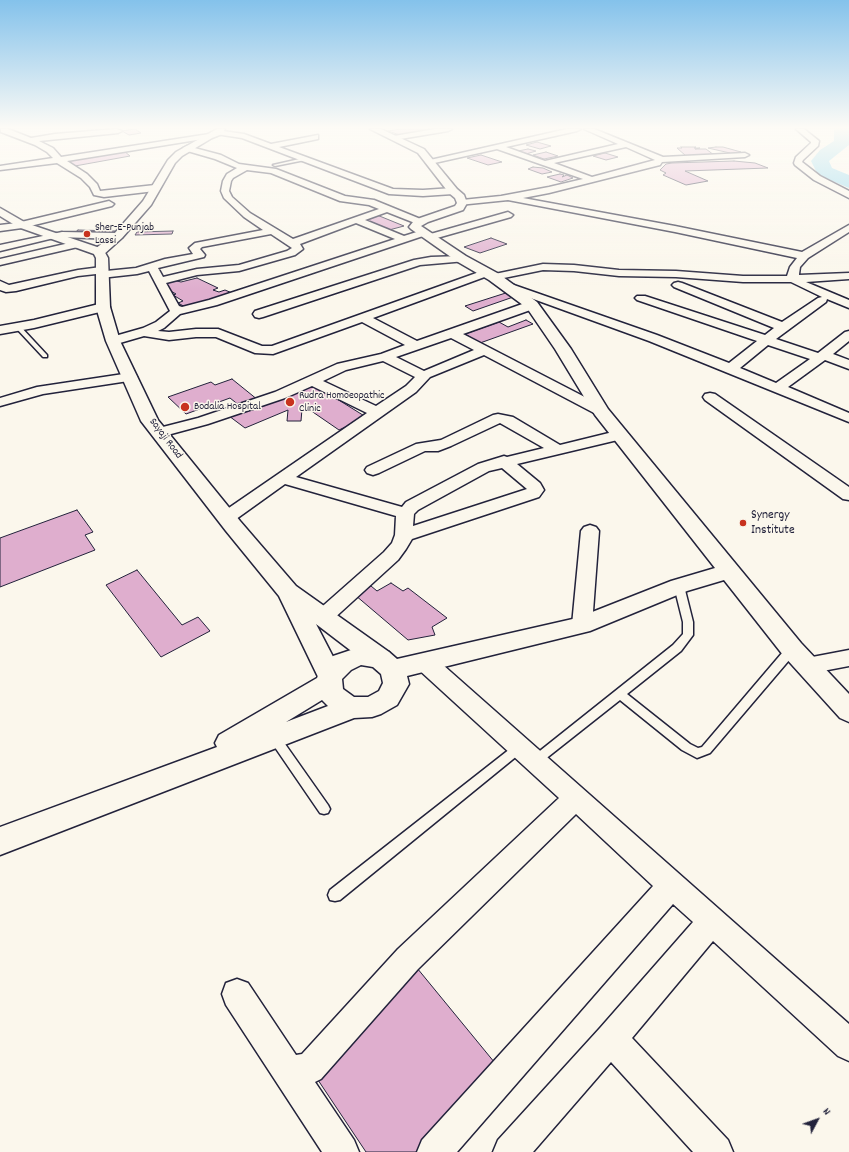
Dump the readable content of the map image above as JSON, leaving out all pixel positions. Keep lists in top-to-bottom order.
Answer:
{
  "streets": {
    "main road": ["Sayaji Road"]
  },
  "places": [
    "Sher-E-Punjab Lassi",
    "Rudra Homoeopathic Clinic",
    "Bodalia Hospital",
    "Synergy Institute"
  ],
  "north": "top right"
}
